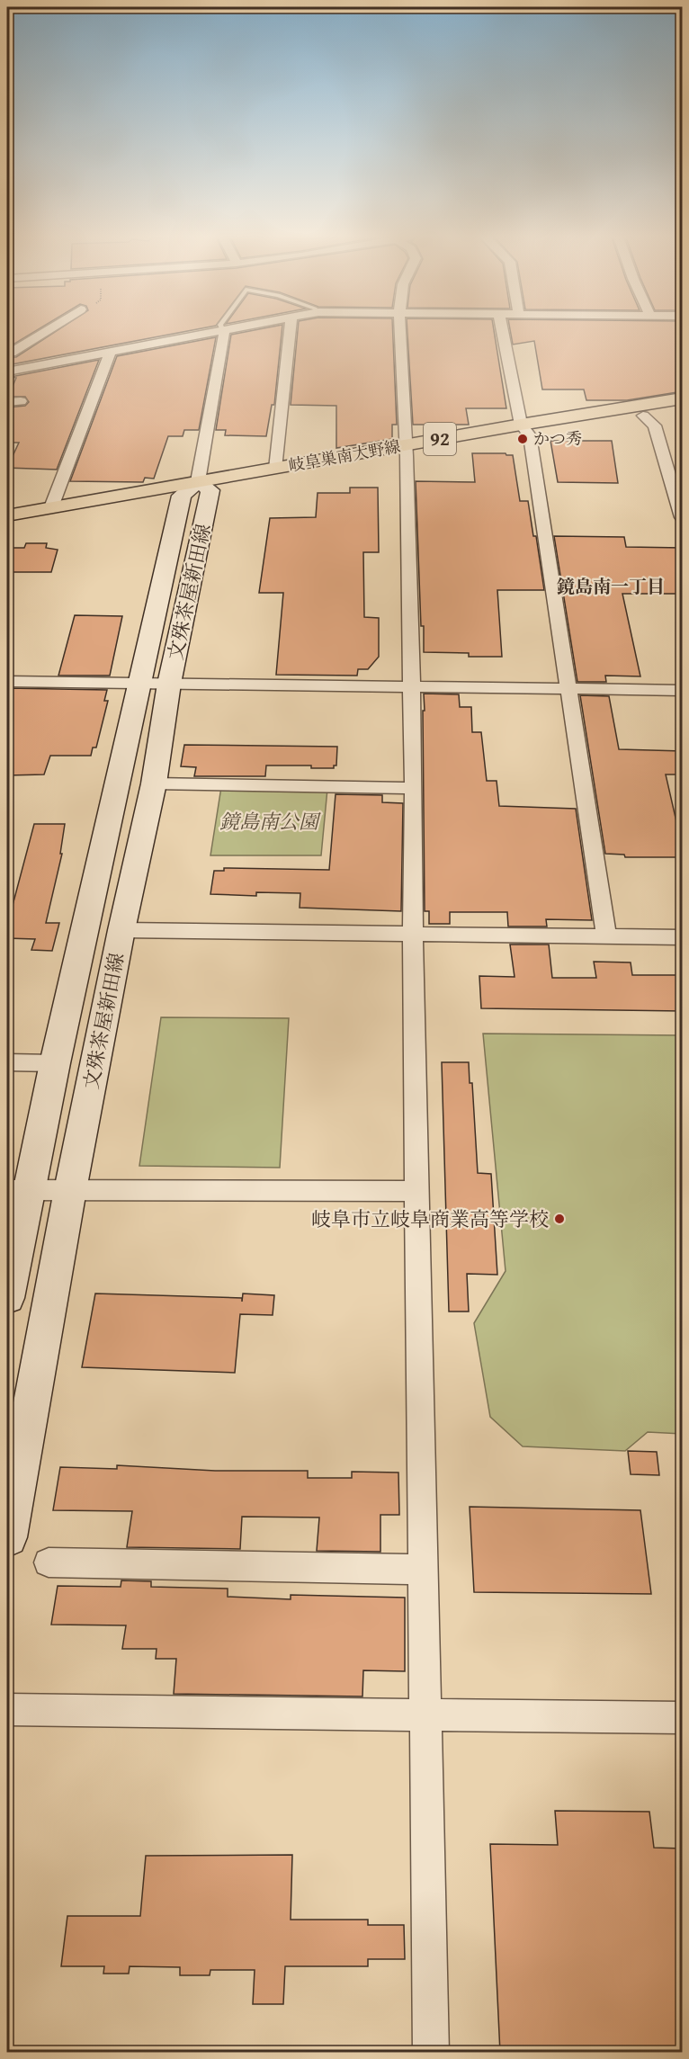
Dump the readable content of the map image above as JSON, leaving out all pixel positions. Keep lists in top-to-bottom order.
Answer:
{
  "streets": {
    "main road": ["92", "岐阜巣南大野線", "文殊茶屋新田線"]
  },
  "crossings": [
    ["岐阜巣南大野線", "文殊茶屋新田線"]
  ],
  "districts": ["鏡島南一丁目"],
  "parks": ["鏡島南公園"],
  "places": ["かつ秀", "岐阜市立岐阜商業高等学校"]
}
